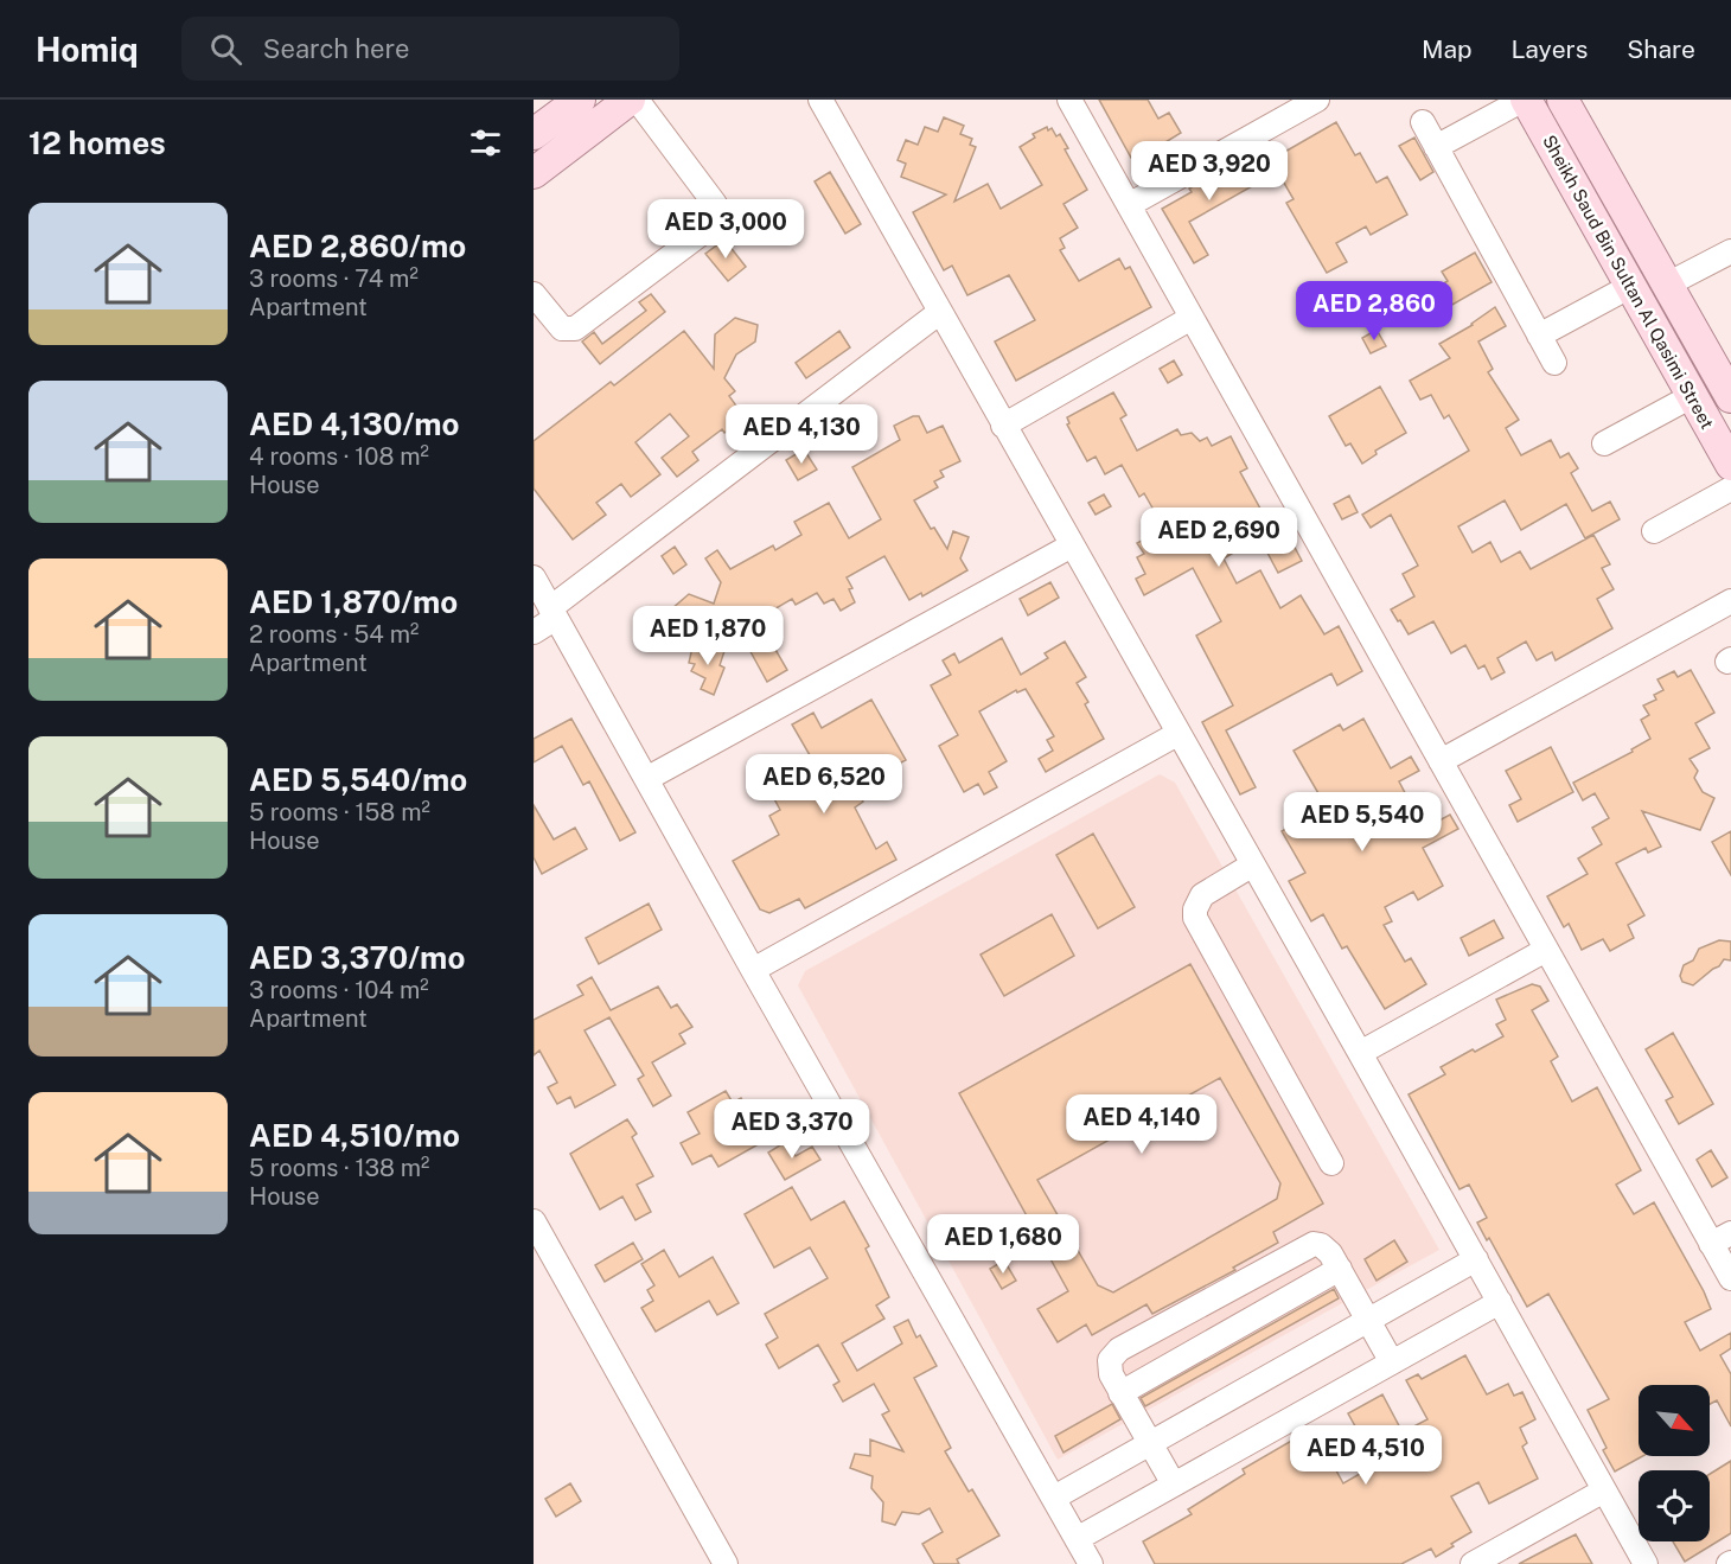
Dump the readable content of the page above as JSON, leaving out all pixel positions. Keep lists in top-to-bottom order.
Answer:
{
  "streets": {
    "main road": ["Sheikh Saud Bin Sultan Al Qasimi Street"]
  },
  "north": "bottom right",
  "page": {
    "header": "Homiq",
    "search": "Search here",
    "nav": ["Map", "Layers", "Share"],
    "heading": "12 homes",
    "price": [
      "AED 3,920",
      "AED 3,000",
      "AED 2,860",
      "AED 4,130",
      "AED 2,690",
      "AED 1,870",
      "AED 6,520",
      "AED 5,540",
      "AED 4,140",
      "AED 3,370",
      "AED 1,680",
      "AED 4,510"
    ],
    "list": [
      {
        "name": "AED 2,860/mo",
        "note": "3 rooms · 74 m² · Apartment"
      },
      {
        "name": "AED 4,130/mo",
        "note": "4 rooms · 108 m² · House"
      },
      {
        "name": "AED 1,870/mo",
        "note": "2 rooms · 54 m² · Apartment"
      },
      {
        "name": "AED 5,540/mo",
        "note": "5 rooms · 158 m² · House"
      },
      {
        "name": "AED 3,370/mo",
        "note": "3 rooms · 104 m² · Apartment"
      },
      {
        "name": "AED 4,510/mo",
        "note": "5 rooms · 138 m² · House"
      }
    ]
  }
}
